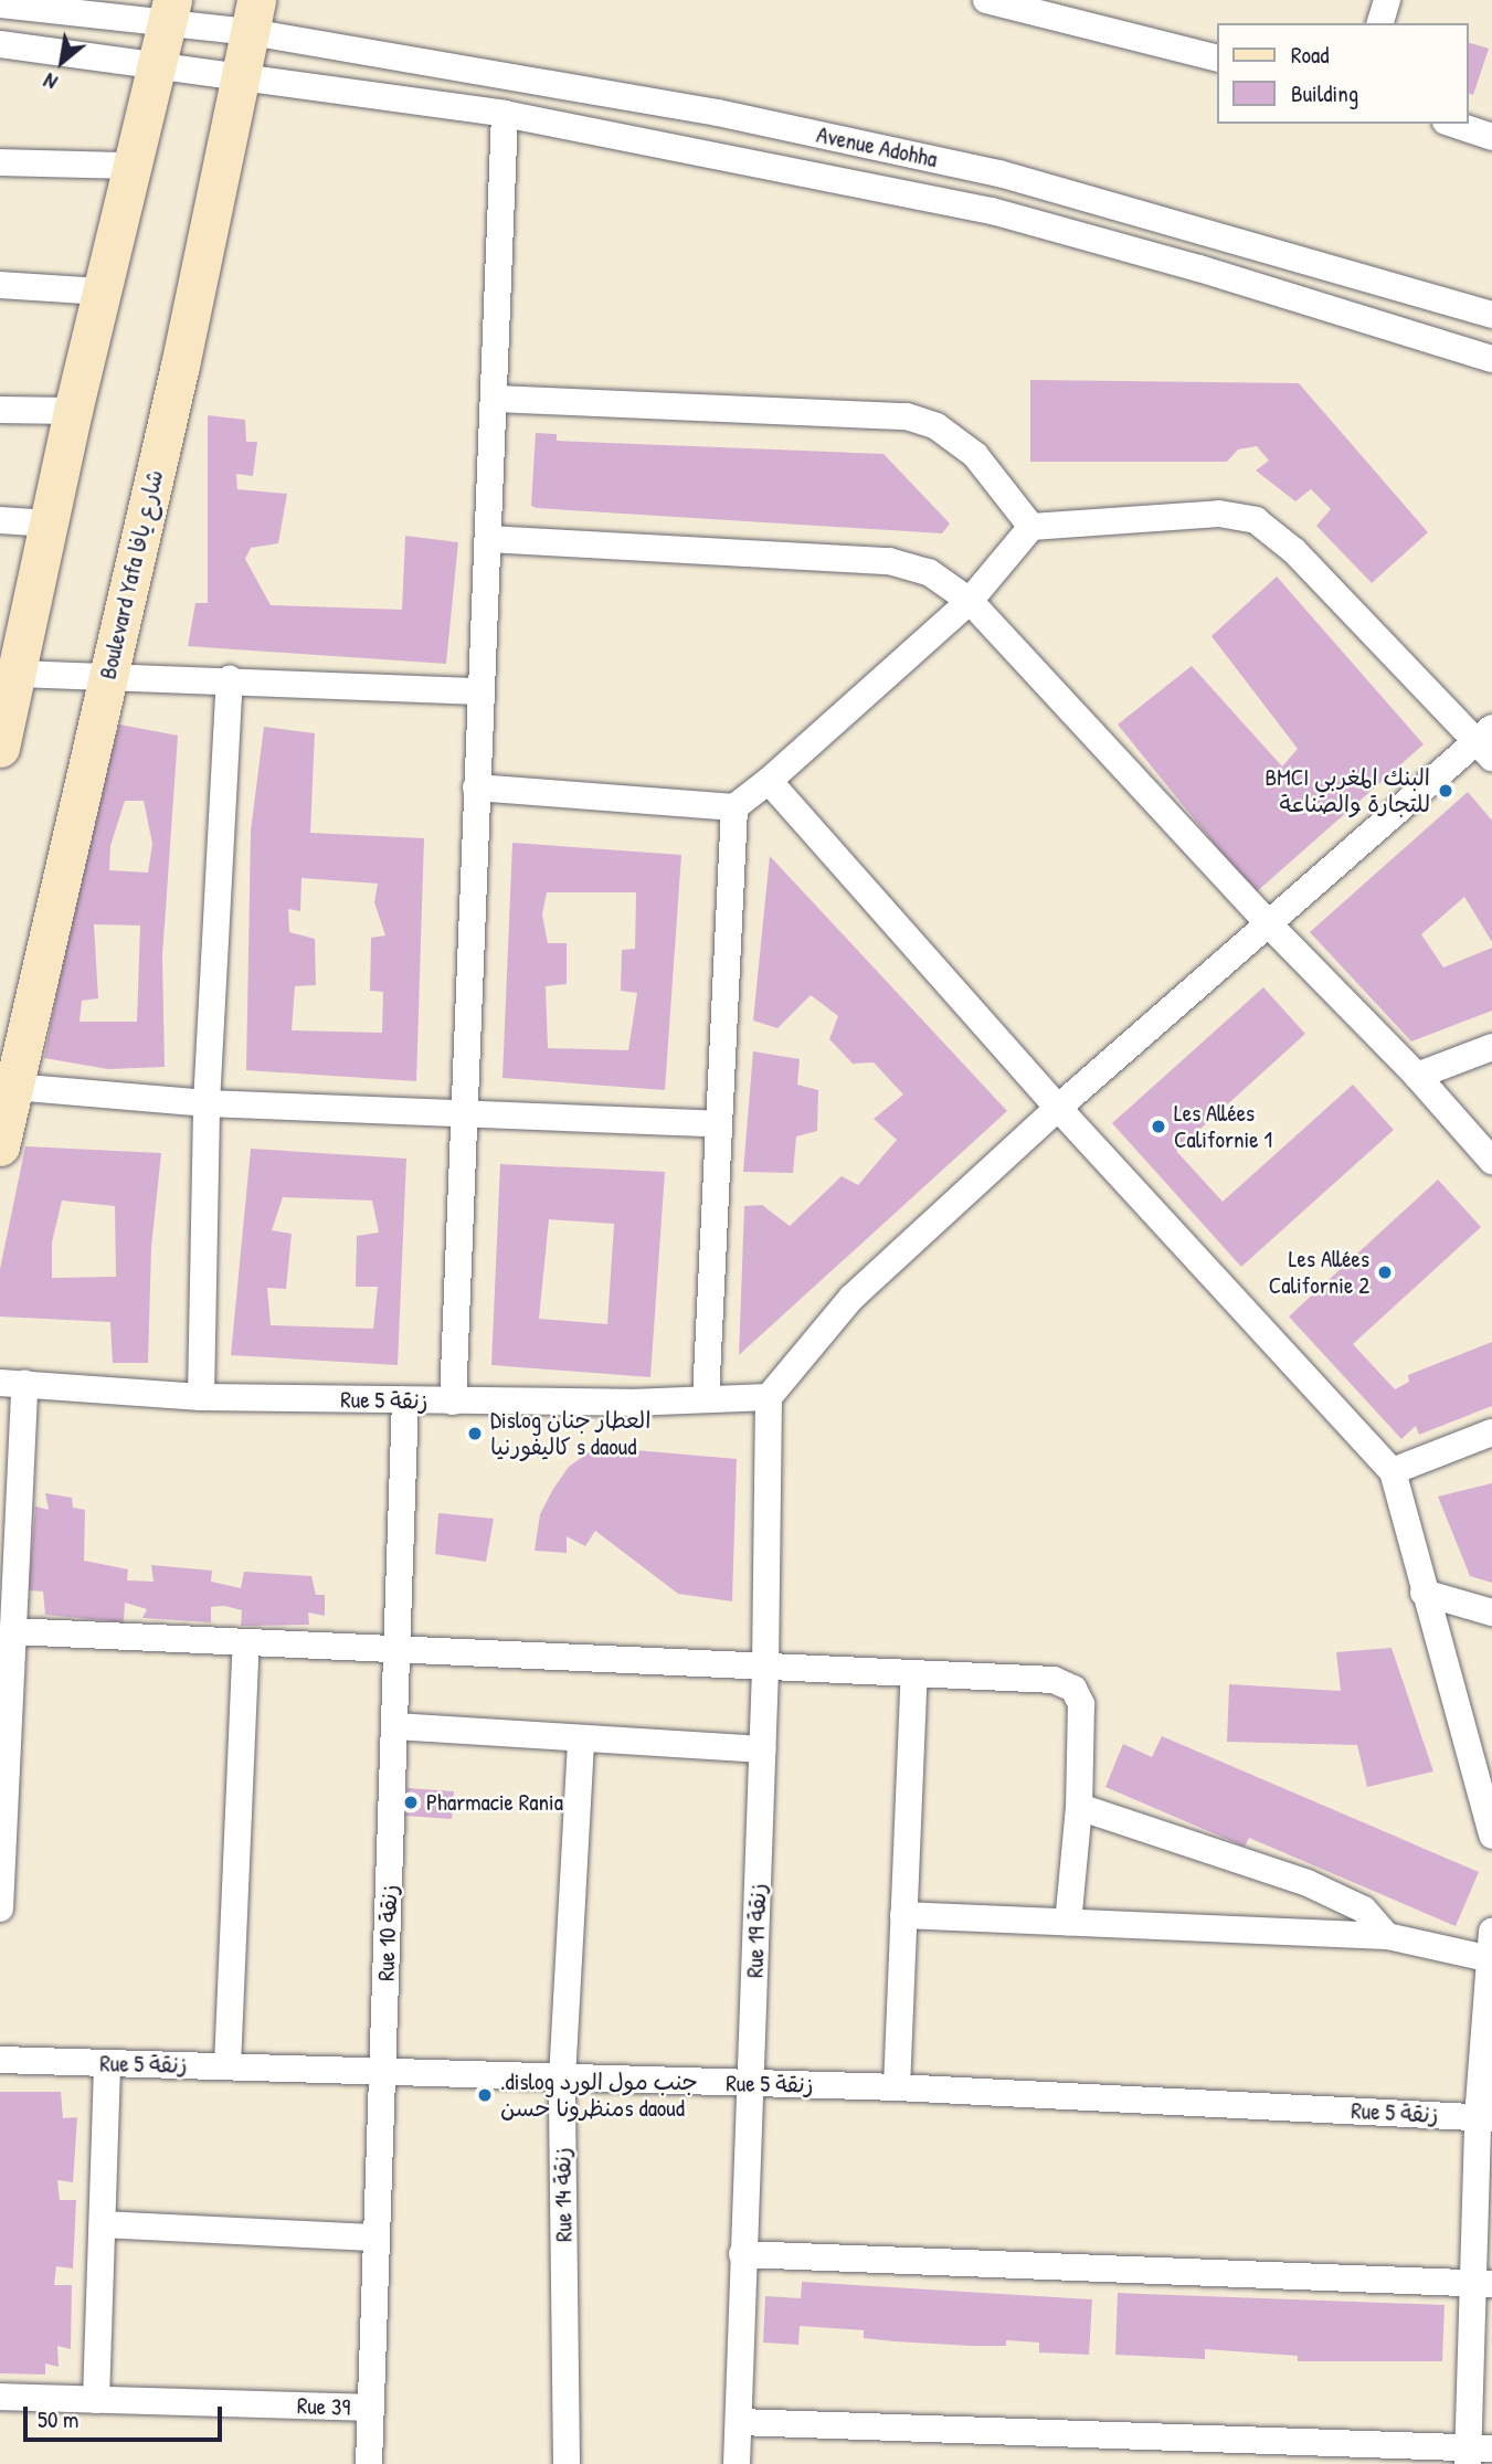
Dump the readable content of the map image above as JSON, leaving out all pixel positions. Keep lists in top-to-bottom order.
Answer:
{
  "streets": {
    "street": [
      "Avenue Adohha",
      "Boulevard Yafa شارع يافا",
      "Rue 5 زنقة",
      "Rue 19 زنقة",
      "Rue 10 زنقة",
      "Rue 14 زنقة",
      "Rue 39"
    ]
  },
  "crossings": [
    ["Avenue Adohha", "Boulevard Yafa شارع يافا"],
    ["Rue 5 زنقة", "Rue 19 زنقة"],
    ["Rue 5 زنقة", "Rue 10 زنقة"],
    ["Rue 5 زنقة", "Rue 14 زنقة"],
    ["Rue 10 زنقة", "Rue 39"]
  ],
  "places": [
    "BMCI البنك المغربي للتجارة والصناعة",
    "Les Allées Californie 1",
    "Les Allées Californie 2",
    "Dislog العطار جنان كاليفورنيا s daoud",
    "Pharmacie Rania",
    ".dislog جنب مول الورد منظرونا حسنs daoud"
  ],
  "legend": ["Road", "Building"],
  "scale_bar": "50 m",
  "north": "bottom left"
}
